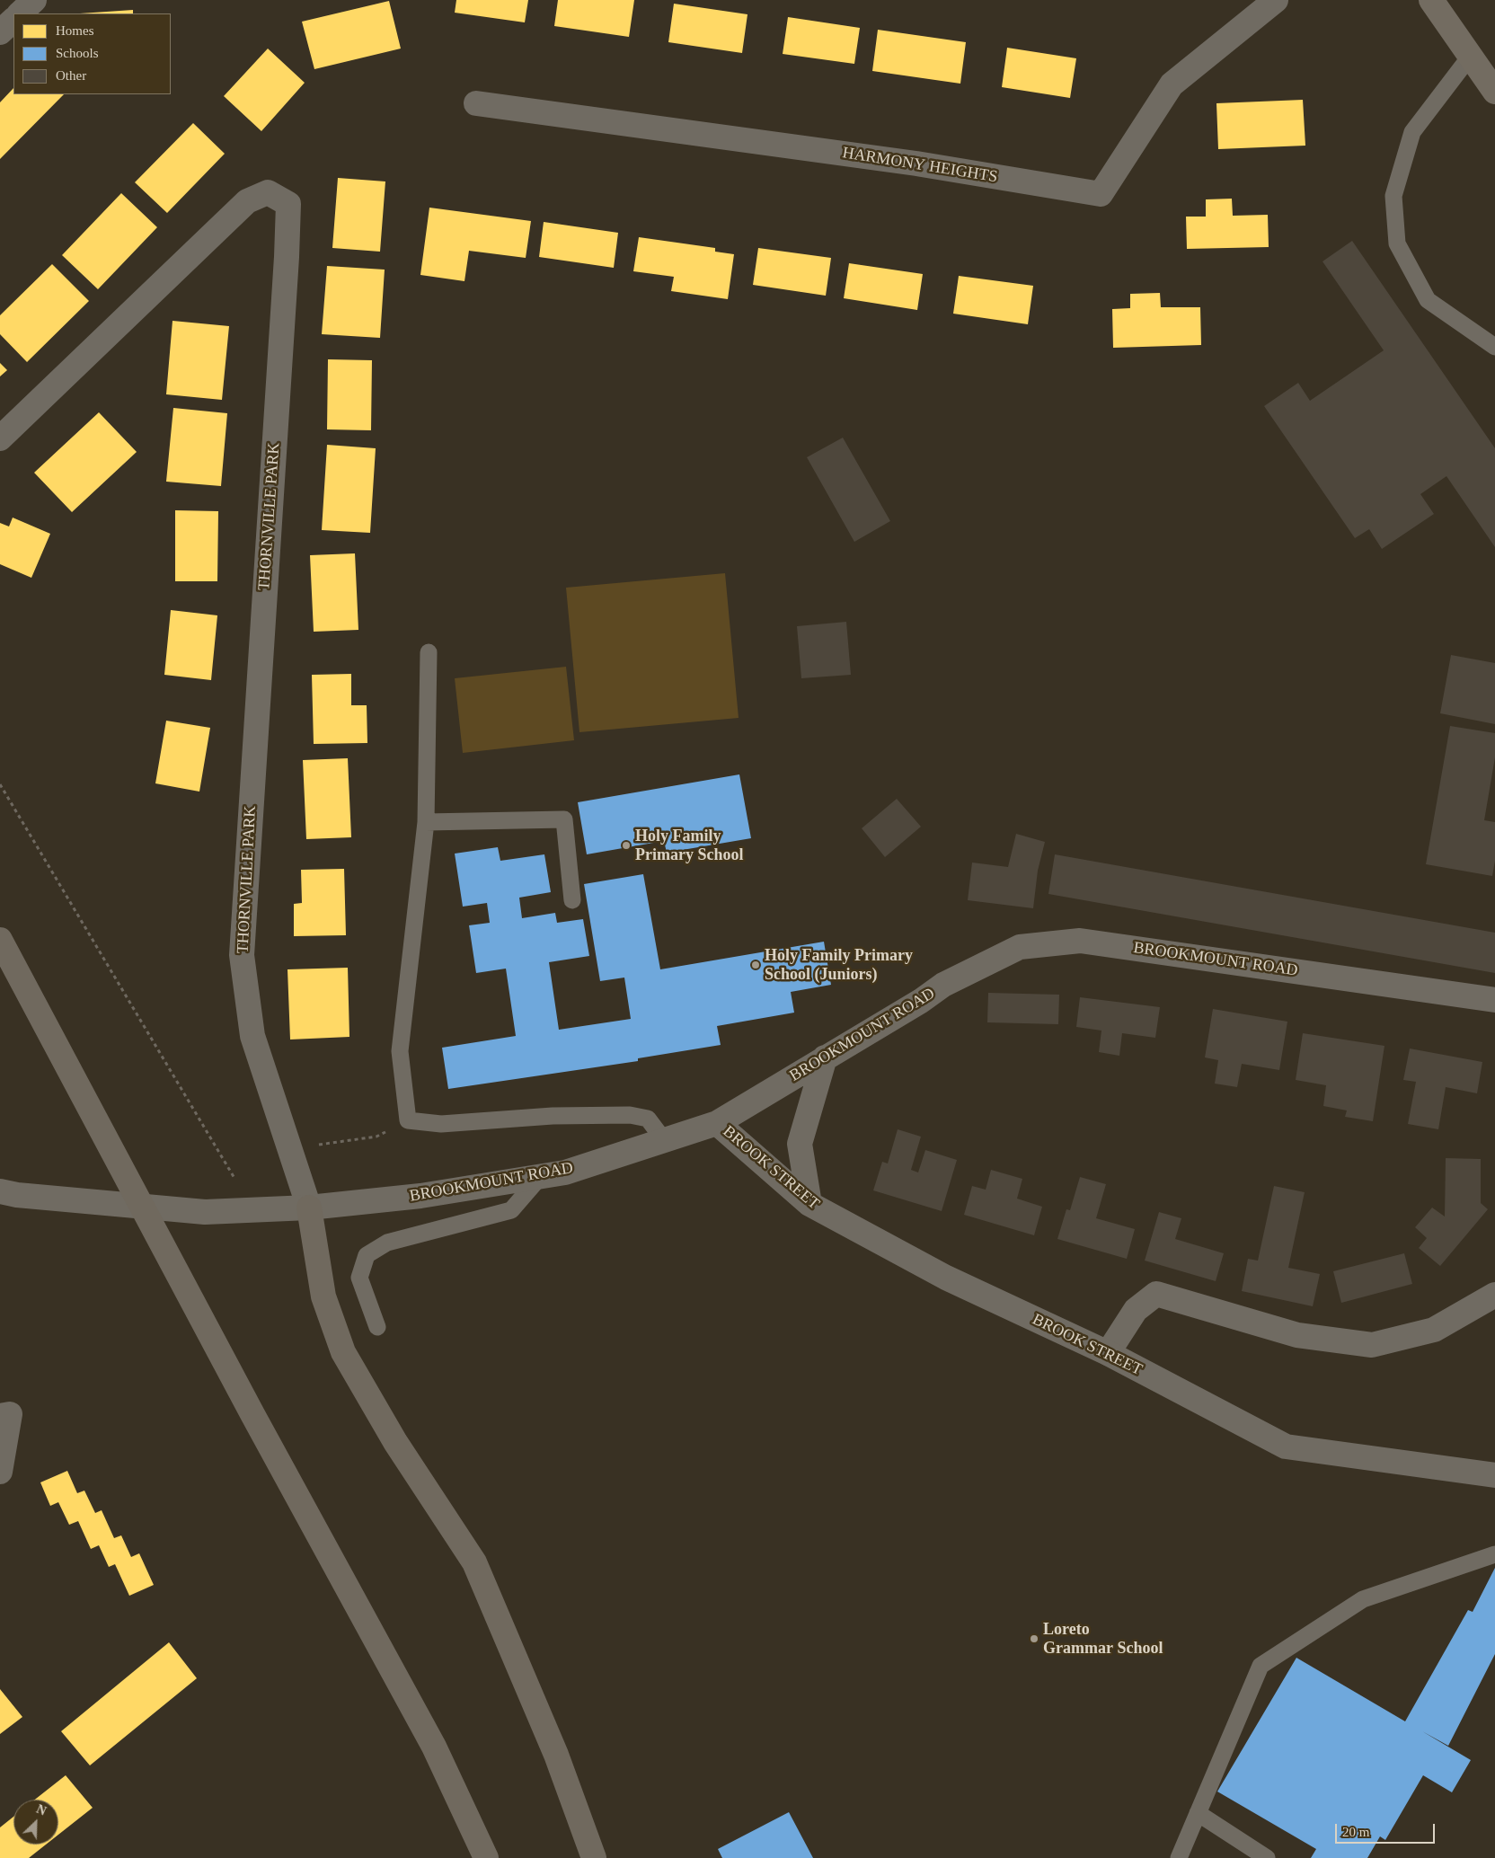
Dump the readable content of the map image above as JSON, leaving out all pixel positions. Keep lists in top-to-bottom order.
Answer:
{
  "streets": {
    "street": [
      "HARMONY HEIGHTS",
      "THORNVILLE PARK",
      "BROOKMOUNT ROAD",
      "BROOK STREET"
    ]
  },
  "crossings": [
    ["THORNVILLE PARK", "BROOKMOUNT ROAD"],
    ["BROOKMOUNT ROAD", "BROOK STREET"]
  ],
  "places": ["Holy Family Primary School", "Holy Family Primary School (Juniors)", "Loreto Grammar School"],
  "legend": ["Homes", "Schools", "Other"],
  "scale_bar": "20 m",
  "north": "top right"
}
